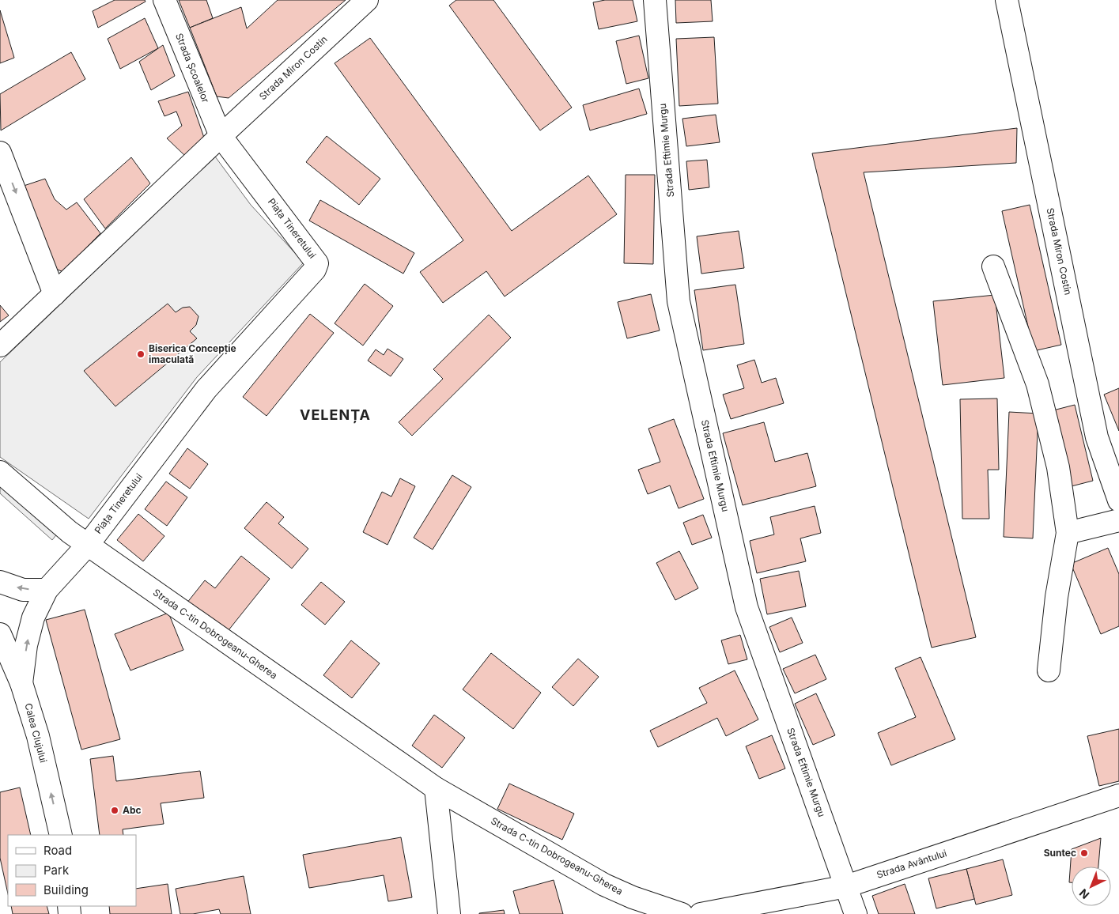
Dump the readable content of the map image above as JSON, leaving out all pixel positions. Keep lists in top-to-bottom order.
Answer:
{
  "streets": {
    "street": [
      "Strada Școalelor",
      "Strada Miron Costin",
      "Strada Eftimie Murgu",
      "Piața Tineretului",
      "Strada C-tin Dobrogeanu-Gherea",
      "Calea Clujului",
      "Strada Avântului"
    ]
  },
  "crossings": [
    ["Strada Școalelor", "Strada Miron Costin"],
    ["Strada Școalelor", "Piața Tineretului"],
    ["Strada Miron Costin", "Piața Tineretului"],
    ["Strada Eftimie Murgu", "Strada Avântului"],
    ["Piața Tineretului", "Strada C-tin Dobrogeanu-Gherea"],
    ["Piața Tineretului", "Calea Clujului"]
  ],
  "one_way": ["Calea Clujului"],
  "districts": ["VELENȚA"],
  "places": ["Biserica Concepție imaculată", "Abc", "Suntec"],
  "legend": ["Road", "Park", "Building"],
  "north": "bottom left"
}
